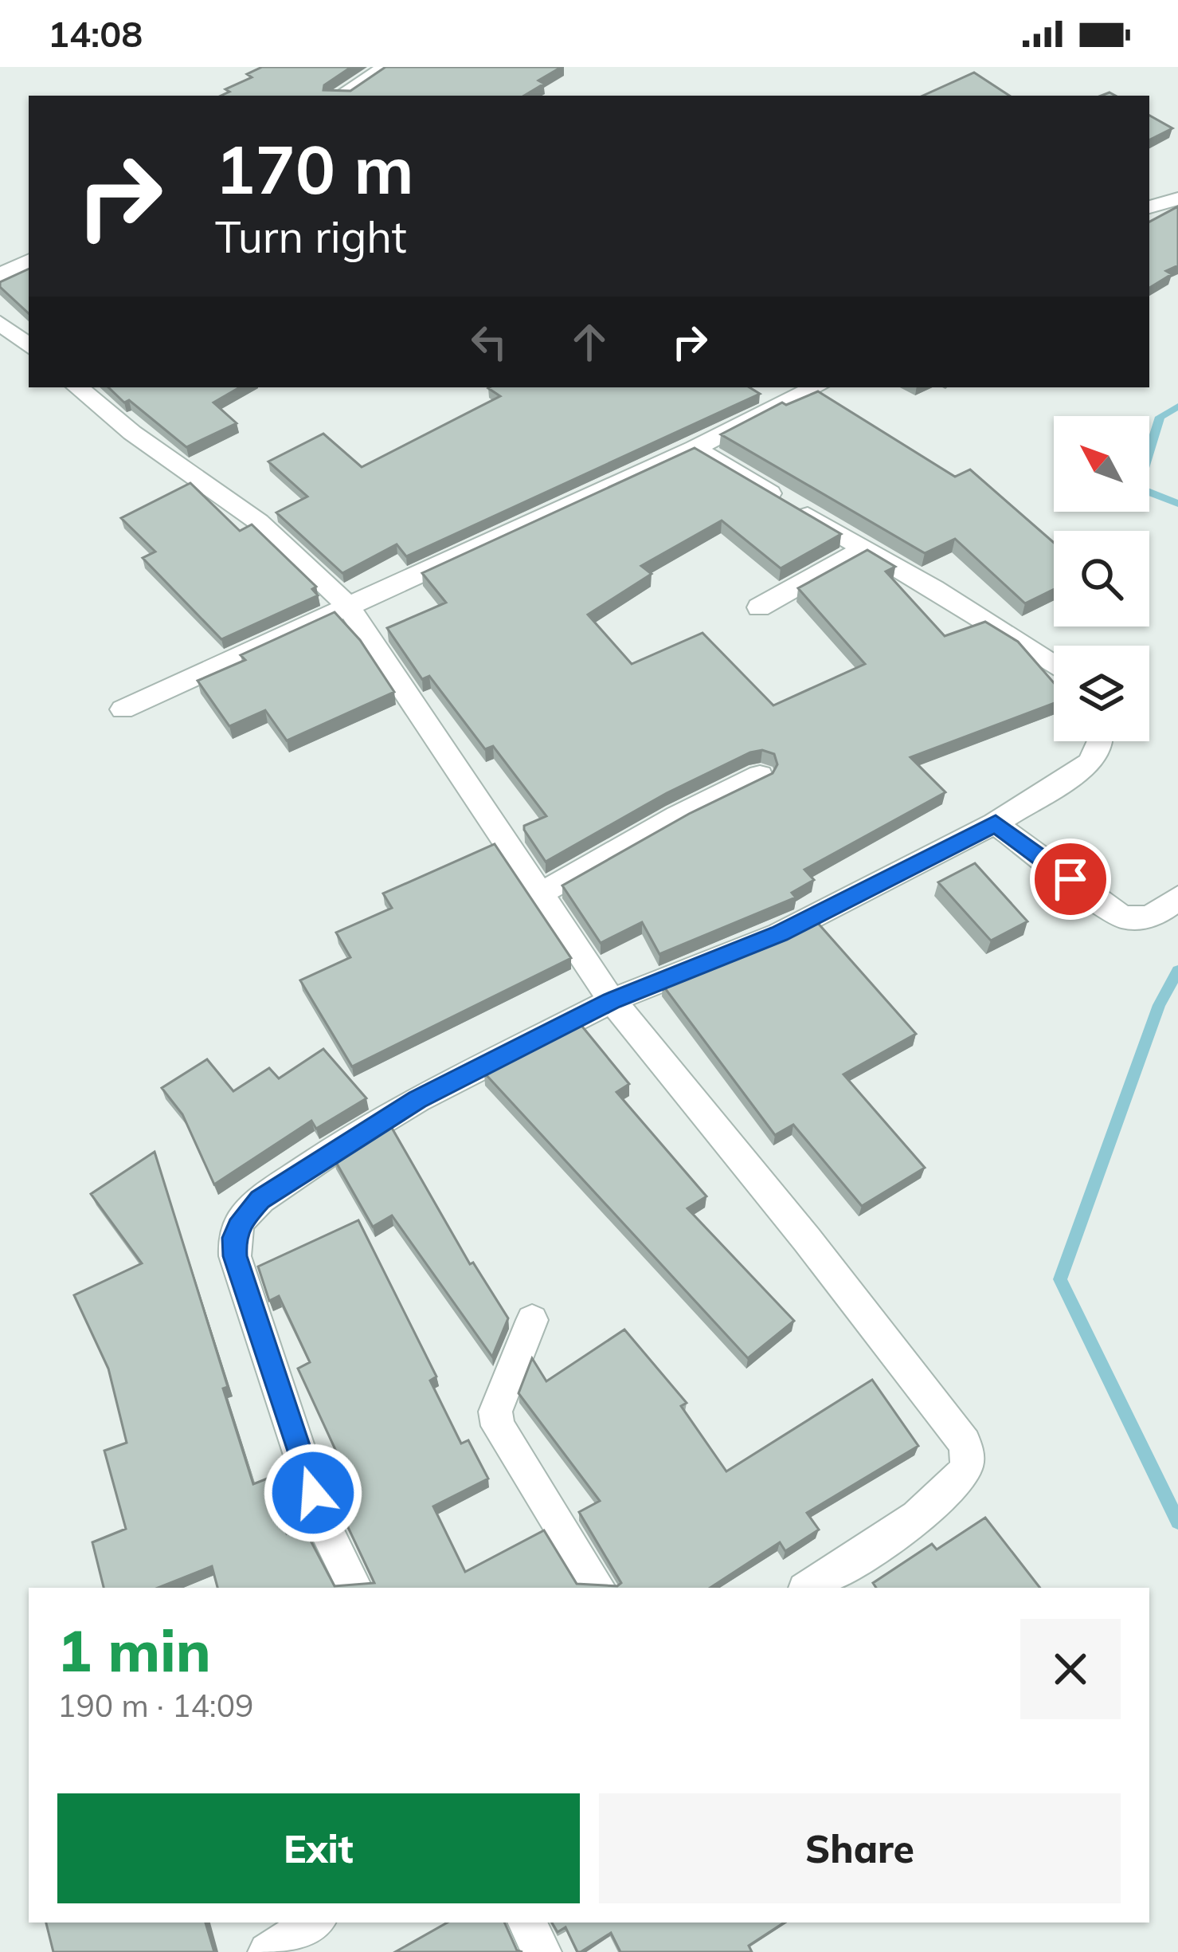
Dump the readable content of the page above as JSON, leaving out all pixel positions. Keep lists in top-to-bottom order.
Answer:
{
  "north": "top left",
  "page": {
    "status": "14:08",
    "turn": ["170 m", "Turn right"],
    "heading": ["1 min", "190 m · 14:09"],
    "buttons": ["Exit", "Share"]
  }
}
